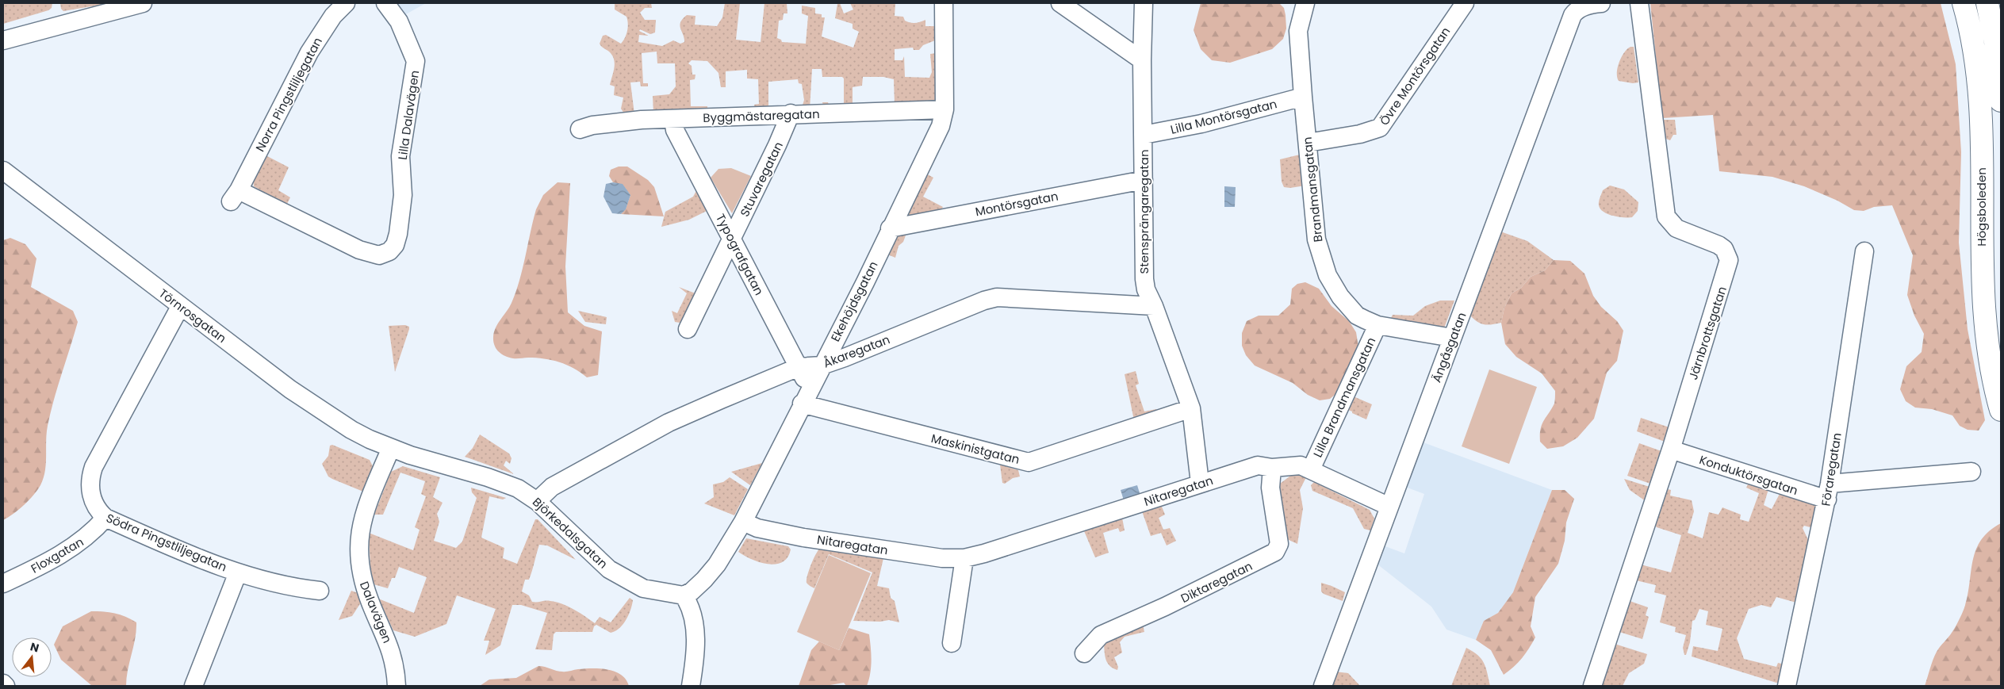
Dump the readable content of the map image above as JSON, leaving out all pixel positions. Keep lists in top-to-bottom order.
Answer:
{
  "streets": {
    "main road": ["Högsboleden"],
    "street": [
      "Övre Montörsgatan",
      "Norra Pingstliljegatan",
      "Lilla Dalavägen",
      "Byggmästaregatan",
      "Lilla Montörsgatan",
      "Stuvaregatan",
      "Brandmansgatan",
      "Montörsgatan",
      "Stensprängaregatan",
      "Typografgatan",
      "Ekehöjdsgatan",
      "Törnrosgatan",
      "Järnbrottsgatan",
      "Ängåsgatan",
      "Åkaregatan",
      "Lilla Brandmansgatan",
      "Maskinistgatan",
      "Föraregatan",
      "Konduktörsgatan",
      "Nitaregatan",
      "Björkedalsgatan",
      "Södra Pingstliljegatan",
      "Floxgatan",
      "Diktaregatan",
      "Dalavägen"
    ]
  },
  "crossings": [
    ["Övre Montörsgatan", "Brandmansgatan"],
    ["Norra Pingstliljegatan", "Lilla Dalavägen"],
    ["Byggmästaregatan", "Stuvaregatan"],
    ["Byggmästaregatan", "Typografgatan"],
    ["Byggmästaregatan", "Ekehöjdsgatan"],
    ["Lilla Montörsgatan", "Brandmansgatan"],
    ["Lilla Montörsgatan", "Stensprängaregatan"],
    ["Stuvaregatan", "Typografgatan"],
    ["Brandmansgatan", "Ängåsgatan"],
    ["Brandmansgatan", "Lilla Brandmansgatan"],
    ["Montörsgatan", "Stensprängaregatan"],
    ["Montörsgatan", "Ekehöjdsgatan"],
    ["Stensprängaregatan", "Åkaregatan"],
    ["Stensprängaregatan", "Maskinistgatan"],
    ["Stensprängaregatan", "Nitaregatan"],
    ["Typografgatan", "Ekehöjdsgatan"],
    ["Typografgatan", "Åkaregatan"],
    ["Typografgatan", "Maskinistgatan"],
    ["Ekehöjdsgatan", "Åkaregatan"],
    ["Ekehöjdsgatan", "Maskinistgatan"],
    ["Ekehöjdsgatan", "Nitaregatan"],
    ["Ekehöjdsgatan", "Björkedalsgatan"],
    ["Törnrosgatan", "Björkedalsgatan"],
    ["Törnrosgatan", "Södra Pingstliljegatan"],
    ["Törnrosgatan", "Dalavägen"],
    ["Järnbrottsgatan", "Konduktörsgatan"],
    ["Ängåsgatan", "Nitaregatan"],
    ["Åkaregatan", "Björkedalsgatan"],
    ["Lilla Brandmansgatan", "Nitaregatan"],
    ["Föraregatan", "Konduktörsgatan"],
    ["Nitaregatan", "Diktaregatan"],
    ["Björkedalsgatan", "Dalavägen"],
    ["Södra Pingstliljegatan", "Floxgatan"]
  ],
  "north": "top"
}
